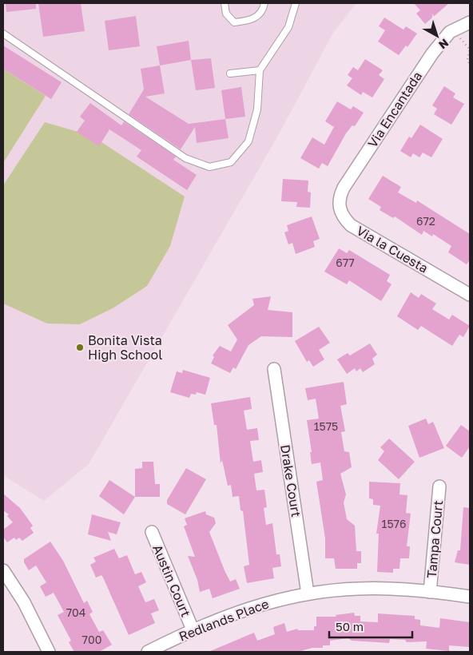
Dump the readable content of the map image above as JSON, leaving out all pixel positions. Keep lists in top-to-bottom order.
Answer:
{
  "streets": {
    "street": [
      "Via Encantada",
      "Via la Cuesta",
      "Drake Court",
      "Tampa Court",
      "Austin Court",
      "Redlands Place"
    ]
  },
  "crossings": [
    ["Via Encantada", "Via la Cuesta"],
    ["Drake Court", "Redlands Place"],
    ["Tampa Court", "Redlands Place"],
    ["Austin Court", "Redlands Place"]
  ],
  "places": ["Bonita Vista High School"],
  "house_numbers": [
    "672",
    "677",
    "1575",
    "1576",
    "704",
    "700"
  ],
  "scale_bar": "50 m",
  "north": "bottom right"
}
